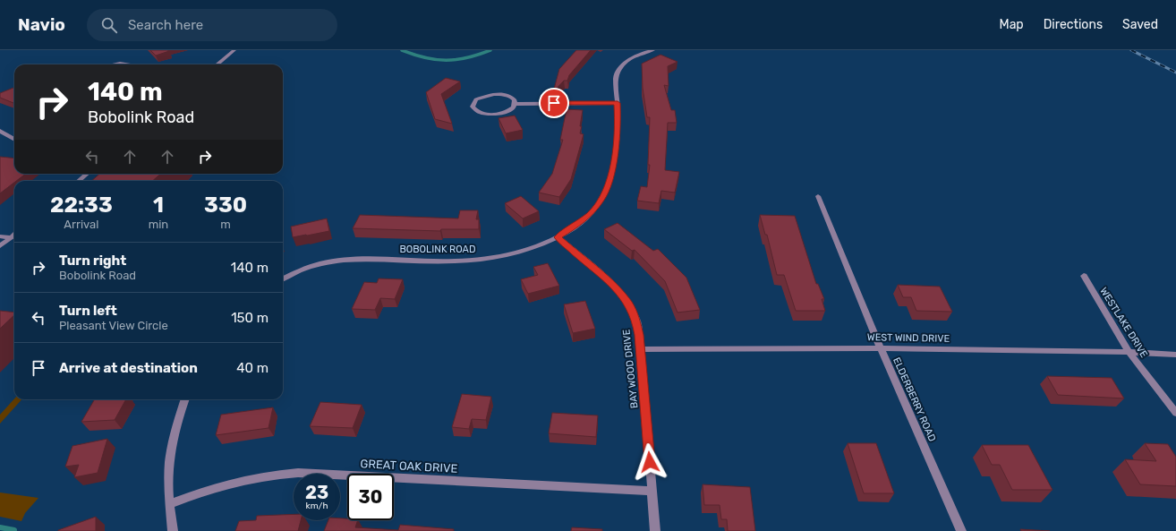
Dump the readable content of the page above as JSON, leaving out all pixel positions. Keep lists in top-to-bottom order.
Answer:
{
  "streets": {
    "street": [
      "BOBOLINK ROAD",
      "WESTLAKE DRIVE",
      "WEST WIND DRIVE",
      "BAY WOOD DRIVE",
      "ELDERBERRY ROAD",
      "GREAT OAK DRIVE"
    ]
  },
  "crossings": [
    ["BOBOLINK ROAD", "BAY WOOD DRIVE"],
    ["WESTLAKE DRIVE", "WEST WIND DRIVE"],
    ["WEST WIND DRIVE", "BAY WOOD DRIVE"],
    ["WEST WIND DRIVE", "ELDERBERRY ROAD"],
    ["BAY WOOD DRIVE", "GREAT OAK DRIVE"]
  ],
  "page": {
    "header": "Navio",
    "search": "Search here",
    "nav": ["Map", "Directions", "Saved"],
    "turn": ["140 m", "Bobolink Road"],
    "eta": [
      "22:33",
      "Arrival",
      "1",
      "min",
      "330",
      "m"
    ],
    "list": [
      {
        "name": "Turn right",
        "note": "Bobolink Road",
        "value": "140 m"
      },
      {
        "name": "Turn left",
        "note": "Pleasant View Circle",
        "value": "150 m"
      },
      {
        "name": "Arrive at destination",
        "value": "40 m"
      }
    ],
    "speed": "23 km/h",
    "limit": "30"
  }
}
